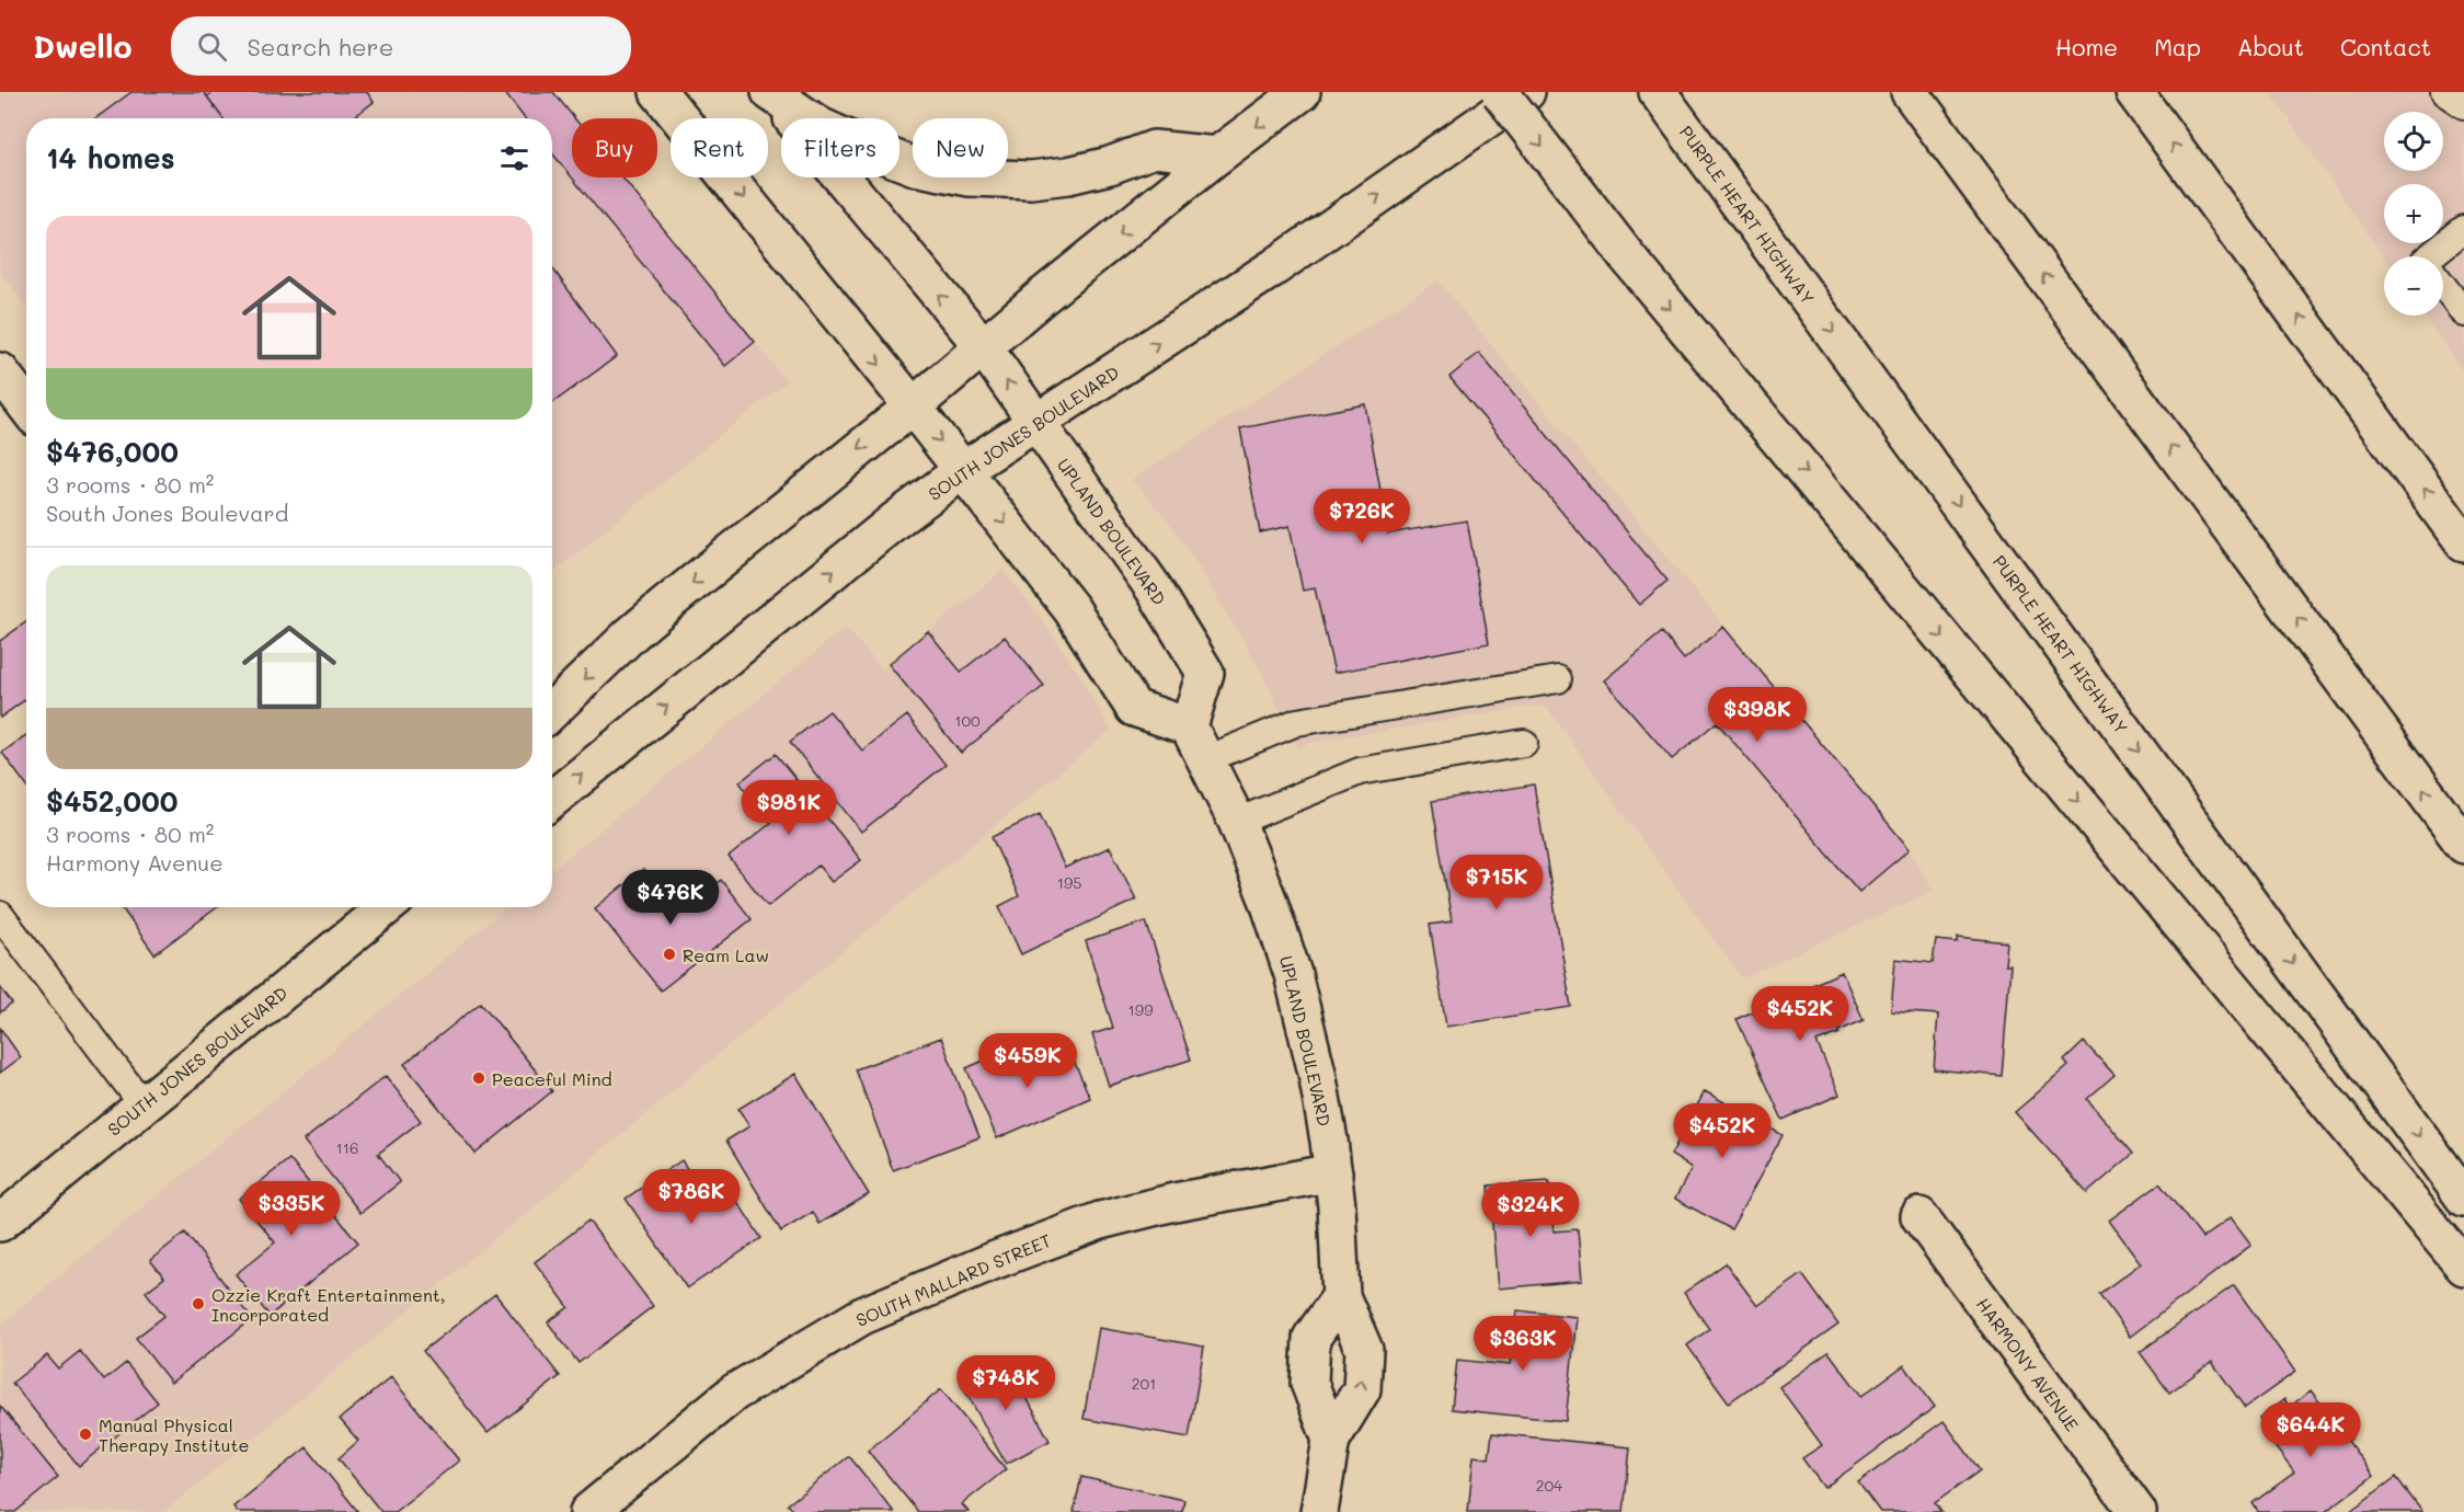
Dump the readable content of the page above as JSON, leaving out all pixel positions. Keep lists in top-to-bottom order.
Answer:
{
  "streets": {
    "main road": [
      "PURPLE HEART HIGHWAY",
      "SOUTH JONES BOULEVARD",
      "UPLAND BOULEVARD",
      "SOUTH MALLARD STREET",
      "HARMONY AVENUE"
    ]
  },
  "crossings": [
    ["SOUTH JONES BOULEVARD", "UPLAND BOULEVARD"],
    ["UPLAND BOULEVARD", "SOUTH MALLARD STREET"]
  ],
  "places": [
    "Ream Law",
    "Peaceful Mind",
    "Ozzie Kraft Entertainment, Incorporated",
    "Manual Physical Therapy Institute"
  ],
  "house_numbers": [
    "100",
    "195",
    "199",
    "116",
    "201",
    "204"
  ],
  "page": {
    "header": "Dwello",
    "search": "Search here",
    "nav": [
      "Home",
      "Map",
      "About",
      "Contact"
    ],
    "map_buttons": ["+", "−"],
    "chip": [
      "Buy",
      "Rent",
      "Filters",
      "New"
    ],
    "heading": "14 homes",
    "list": [
      {
        "name": "$476,000",
        "note": "3 rooms · 80 m² · South Jones Boulevard"
      },
      {
        "name": "$452,000",
        "note": "3 rooms · 80 m² · Harmony Avenue"
      }
    ],
    "price": [
      "$726K",
      "$398K",
      "$981K",
      "$715K",
      "$476K",
      "$452K",
      "$459K",
      "$452K",
      "$786K",
      "$335K",
      "$324K",
      "$363K",
      "$748K",
      "$644K"
    ]
  }
}
